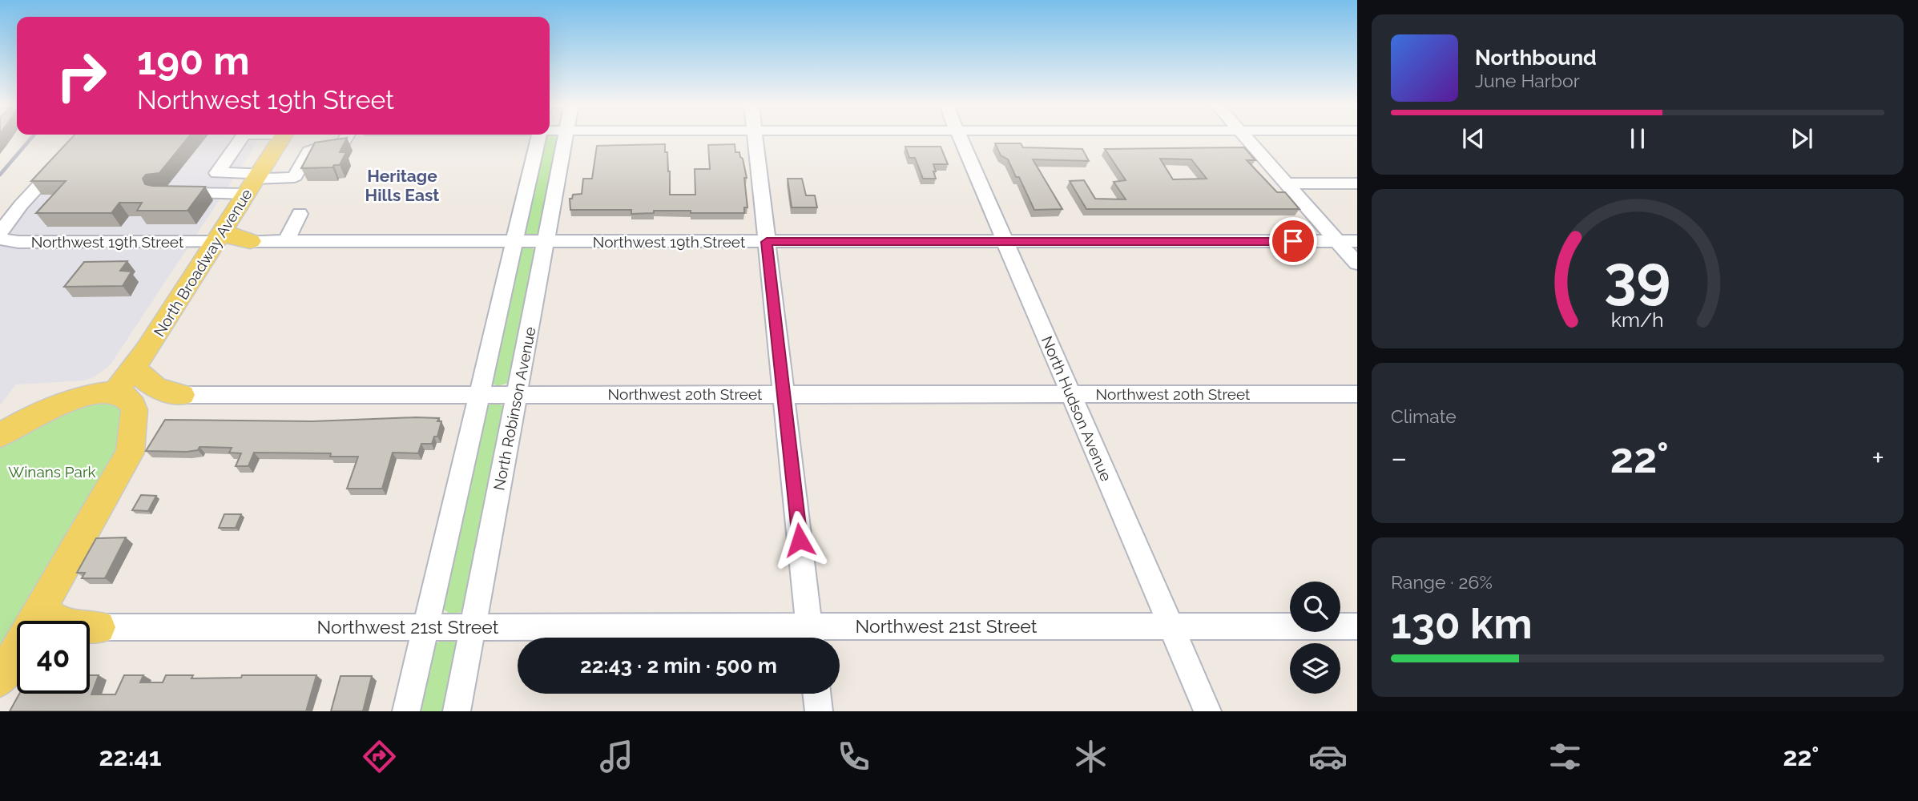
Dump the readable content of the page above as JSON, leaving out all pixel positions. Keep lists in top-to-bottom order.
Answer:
{
  "streets": {
    "main road": ["North Broadway Avenue"],
    "street": [
      "Northwest 19th Street",
      "Northwest 20th Street",
      "North Robinson Avenue",
      "North Hudson Avenue",
      "Northwest 21st Street"
    ]
  },
  "crossings": [
    ["Northwest 19th Street", "North Broadway Avenue"],
    ["Northwest 19th Street", "North Robinson Avenue"],
    ["Northwest 19th Street", "North Hudson Avenue"],
    ["Northwest 20th Street", "North Robinson Avenue"],
    ["Northwest 20th Street", "North Hudson Avenue"],
    ["North Robinson Avenue", "Northwest 21st Street"],
    ["North Hudson Avenue", "Northwest 21st Street"]
  ],
  "districts": ["Heritage Hills East"],
  "parks": ["Winans Park"],
  "page": {
    "turn": ["190 m", "Northwest 19th Street"],
    "song": ["Northbound", "June Harbor"],
    "tile": [
      "Climate",
      ["Range · 26%", "130 km"]
    ],
    "heat": ["−", "22°", "+"],
    "limit": "40",
    "trip": "22:43 · 2 min · 500 m",
    "tabs": ["22:41", "22°"],
    "gauge": ["39", "km/h"]
  }
}
